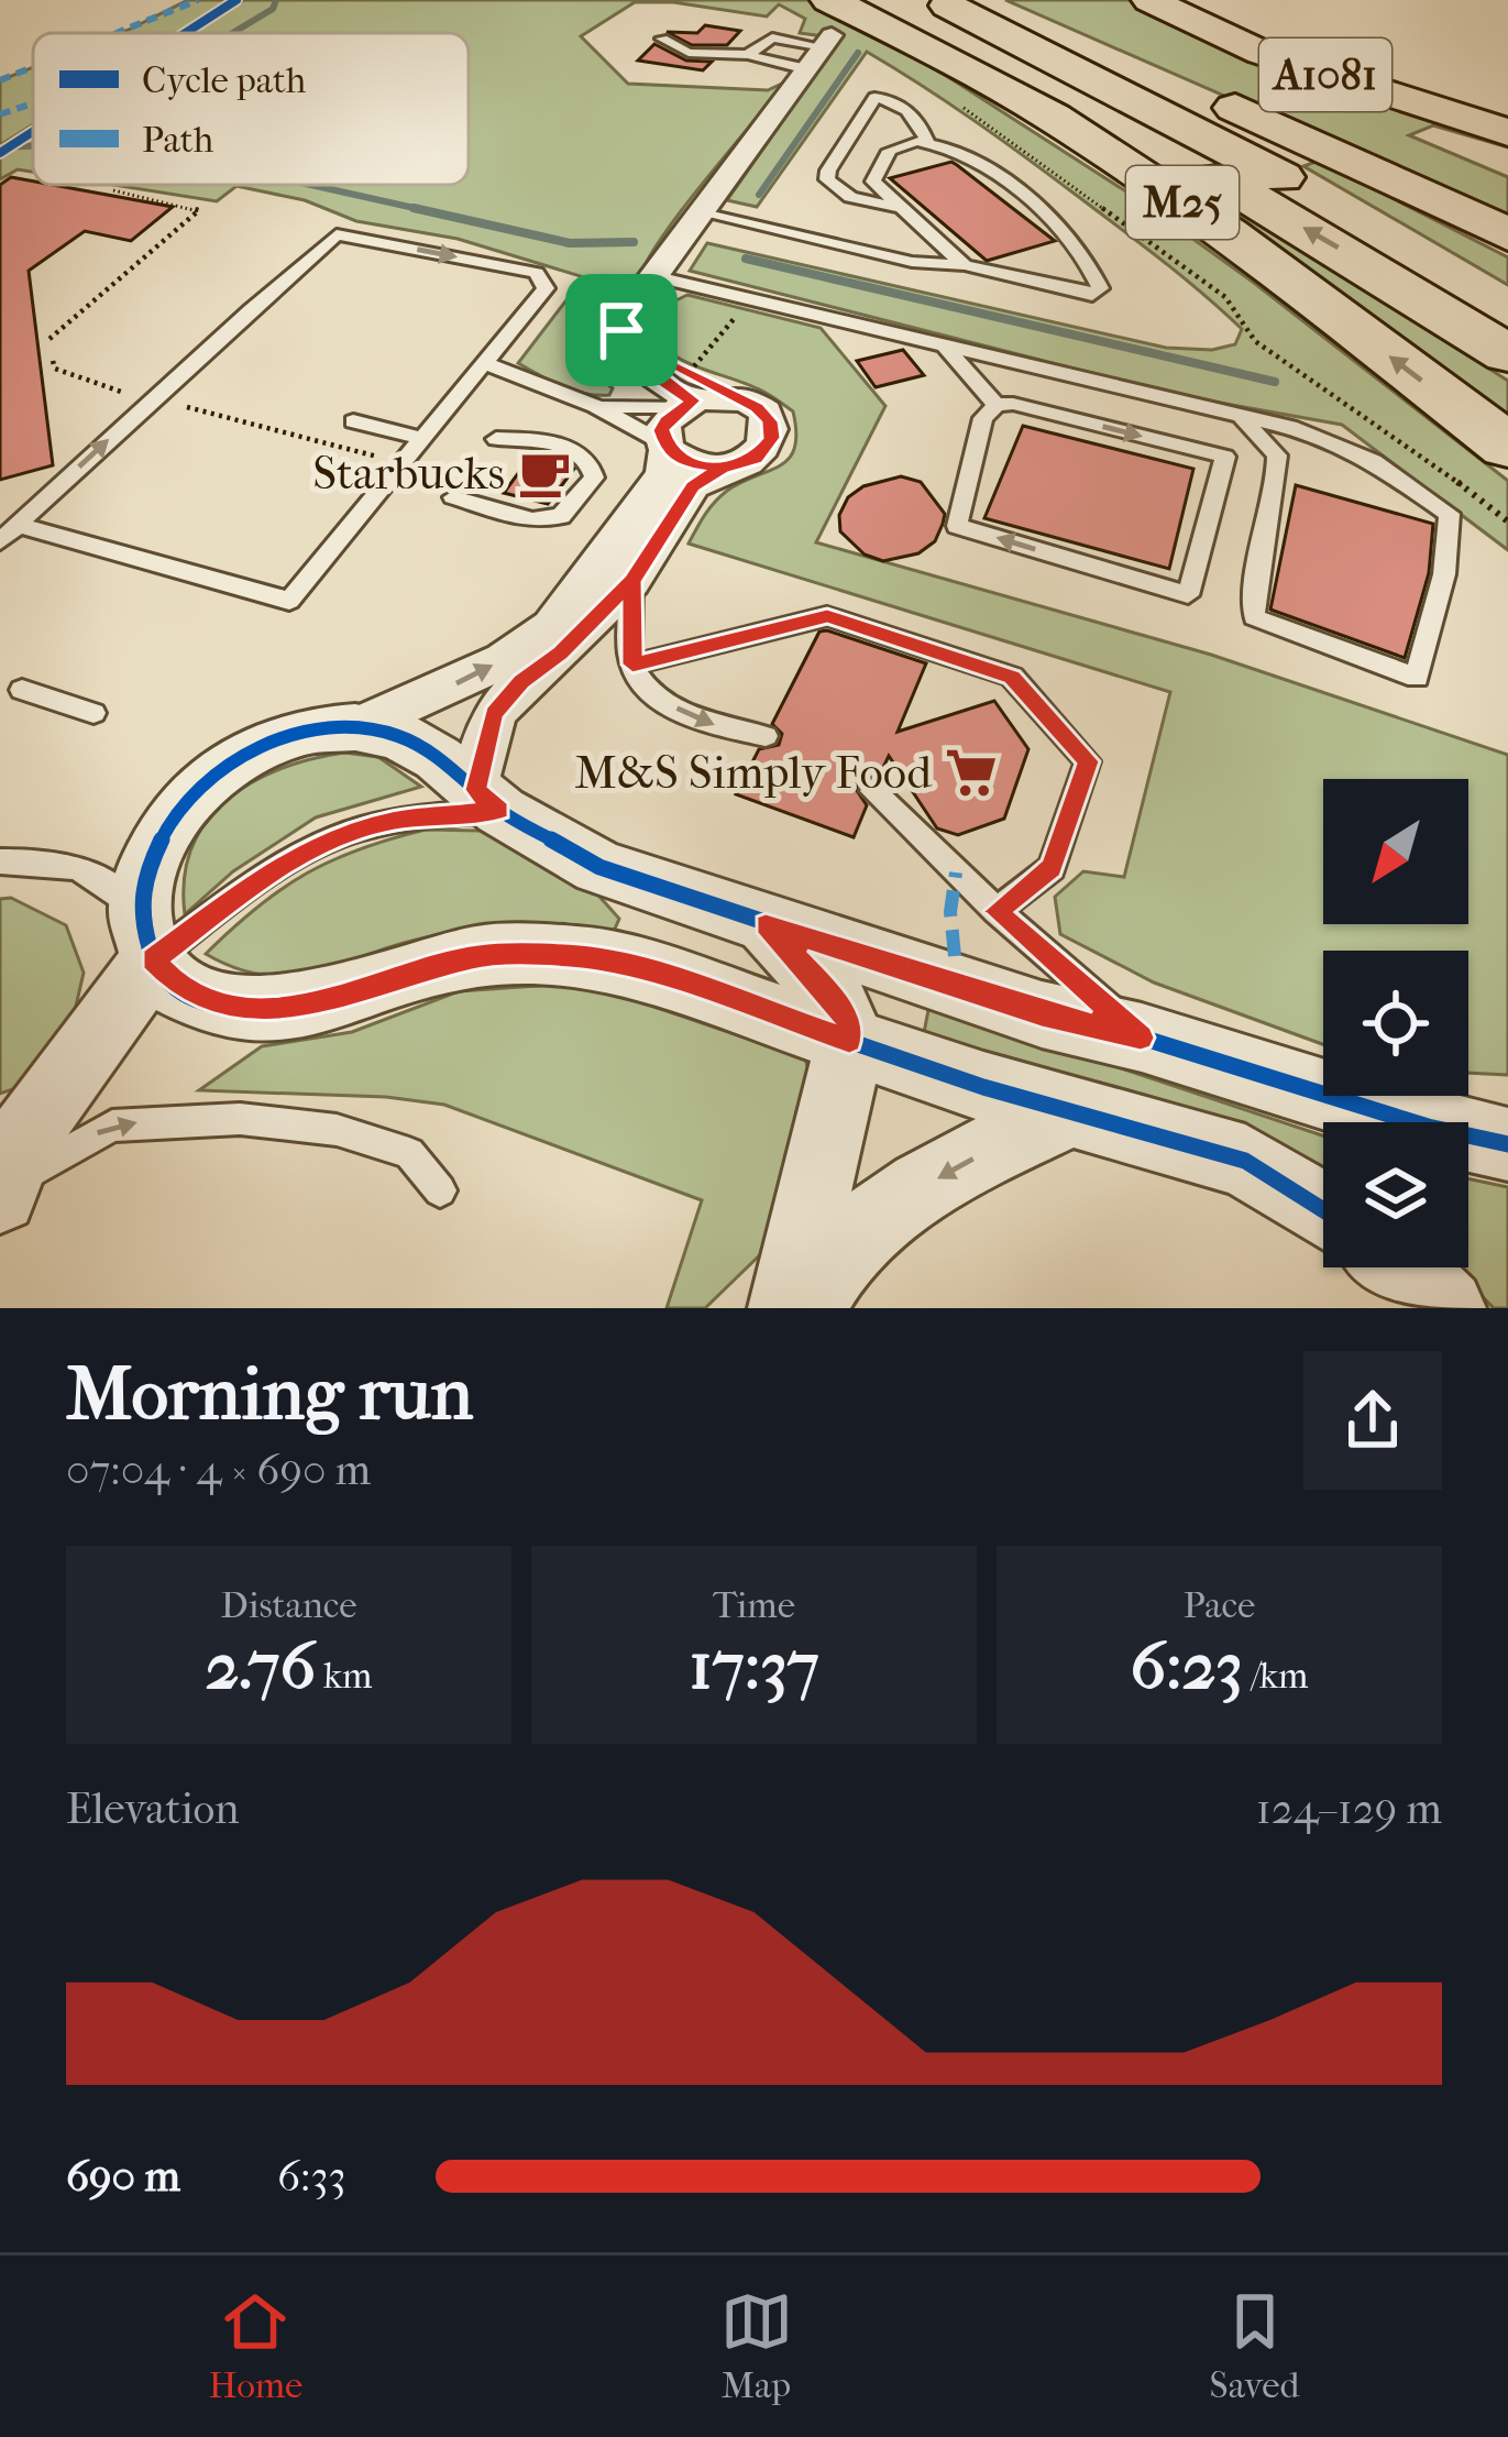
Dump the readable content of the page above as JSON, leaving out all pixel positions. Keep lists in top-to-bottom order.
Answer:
{
  "streets": {
    "highway": ["M25"],
    "main road": ["A1081"]
  },
  "places": {
    "cafe": ["Starbucks"],
    "supermarket": ["M&S Simply Food"]
  },
  "legend": ["Cycle path", "Path"],
  "north": "bottom left",
  "page": {
    "heading": ["Morning run", "07:04 · 4 × 690 m"],
    "stats": [
      ["Distance", "2.76 km"],
      ["Time", "17:37"],
      ["Pace", "6:23 /km"]
    ],
    "chart": ["Elevation", "124–129 m"],
    "list": [
      {
        "name": "690 m",
        "note": "6:33"
      }
    ],
    "tabs": ["Home", "Map", "Saved"]
  }
}
